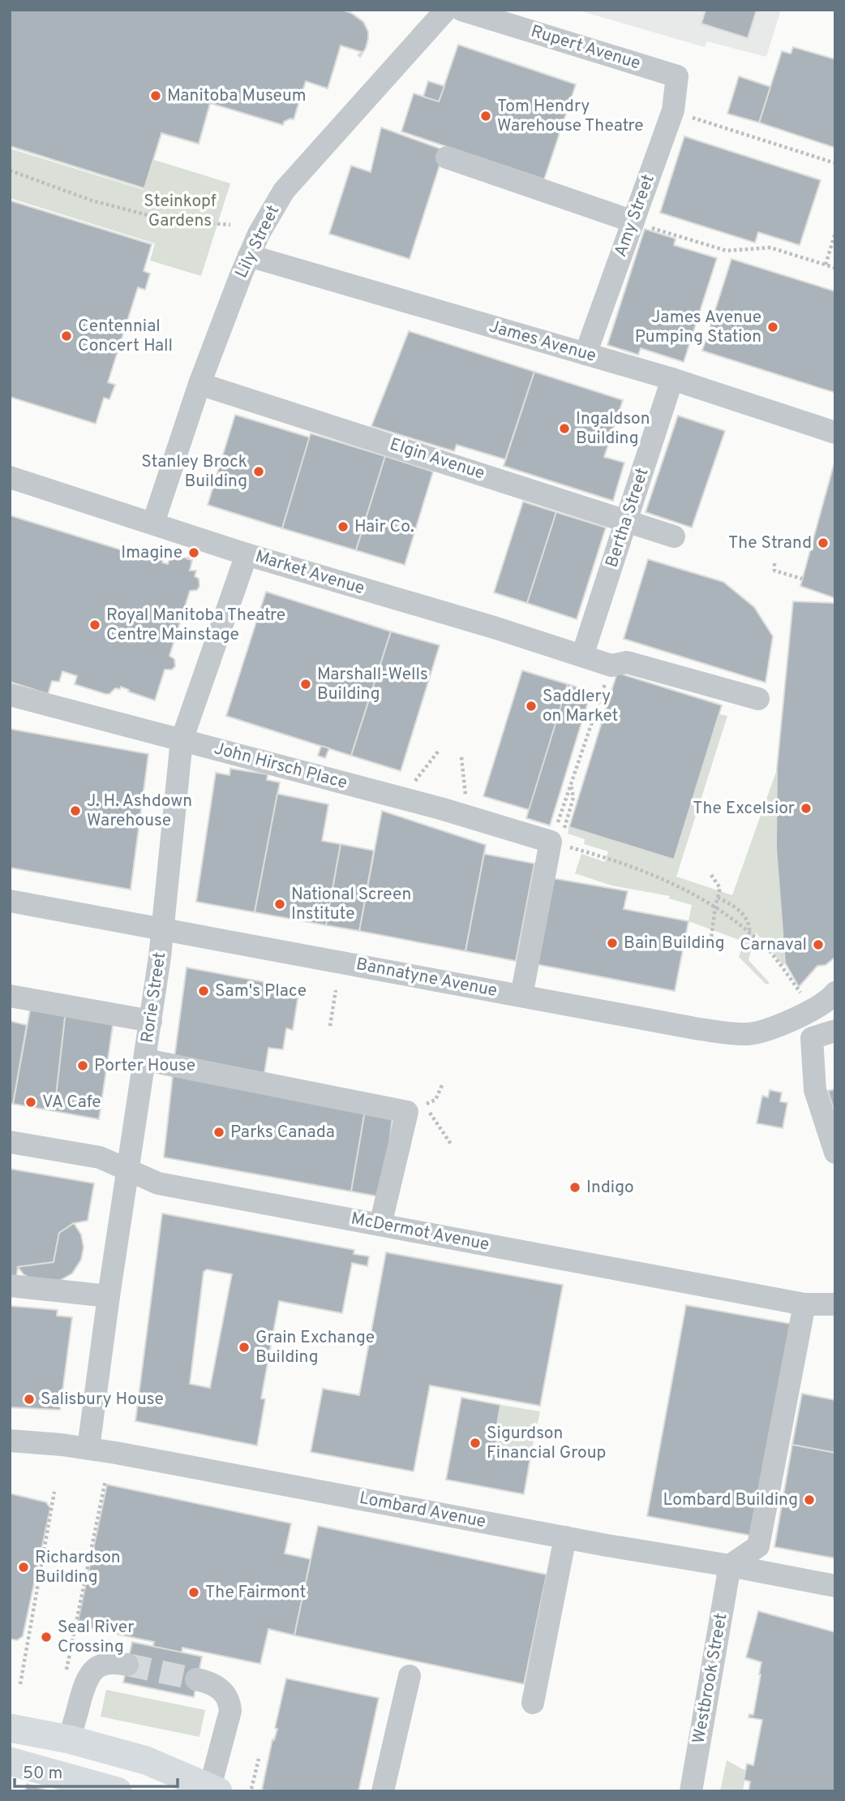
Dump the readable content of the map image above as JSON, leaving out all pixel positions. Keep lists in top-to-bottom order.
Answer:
{
  "streets": {
    "street": [
      "Rupert Avenue",
      "Amy Street",
      "Lily Street",
      "James Avenue",
      "Elgin Avenue",
      "Bertha Street",
      "Market Avenue",
      "John Hirsch Place",
      "Bannatyne Avenue",
      "Rorie Street",
      "McDermot Avenue",
      "Lombard Avenue",
      "Westbrook Street"
    ]
  },
  "crossings": [
    ["Rupert Avenue", "Amy Street"],
    ["Amy Street", "James Avenue"],
    ["Lily Street", "James Avenue"],
    ["Lily Street", "Elgin Avenue"],
    ["Lily Street", "Market Avenue"],
    ["James Avenue", "Bertha Street"],
    ["Elgin Avenue", "Bertha Street"],
    ["Bertha Street", "Market Avenue"],
    ["Market Avenue", "Rorie Street"],
    ["John Hirsch Place", "Rorie Street"],
    ["Bannatyne Avenue", "Rorie Street"],
    ["Rorie Street", "McDermot Avenue"],
    ["Rorie Street", "Lombard Avenue"],
    ["Lombard Avenue", "Westbrook Street"]
  ],
  "parks": ["Steinkopf Gardens"],
  "places": [
    "Manitoba Museum",
    "Tom Hendry Warehouse Theatre",
    "James Avenue Pumping Station",
    "Centennial Concert Hall",
    "Ingaldson Building",
    "Stanley Brock Building",
    "Hair Co.",
    "The Strand",
    "Imagine",
    "Royal Manitoba Theatre Centre Mainstage",
    "Marshall-Wells Building",
    "Saddlery on Market",
    "The Excelsior",
    "J. H. Ashdown Warehouse",
    "National Screen Institute",
    "Bain Building",
    "Carnaval",
    "Sam's Place",
    "Porter House",
    "VA Cafe",
    "Parks Canada",
    "Indigo",
    "Grain Exchange Building",
    "Salisbury House",
    "Sigurdson Financial Group",
    "Lombard Building",
    "Richardson Building",
    "The Fairmont",
    "Seal River Crossing"
  ],
  "scale_bar": "50 m"
}
